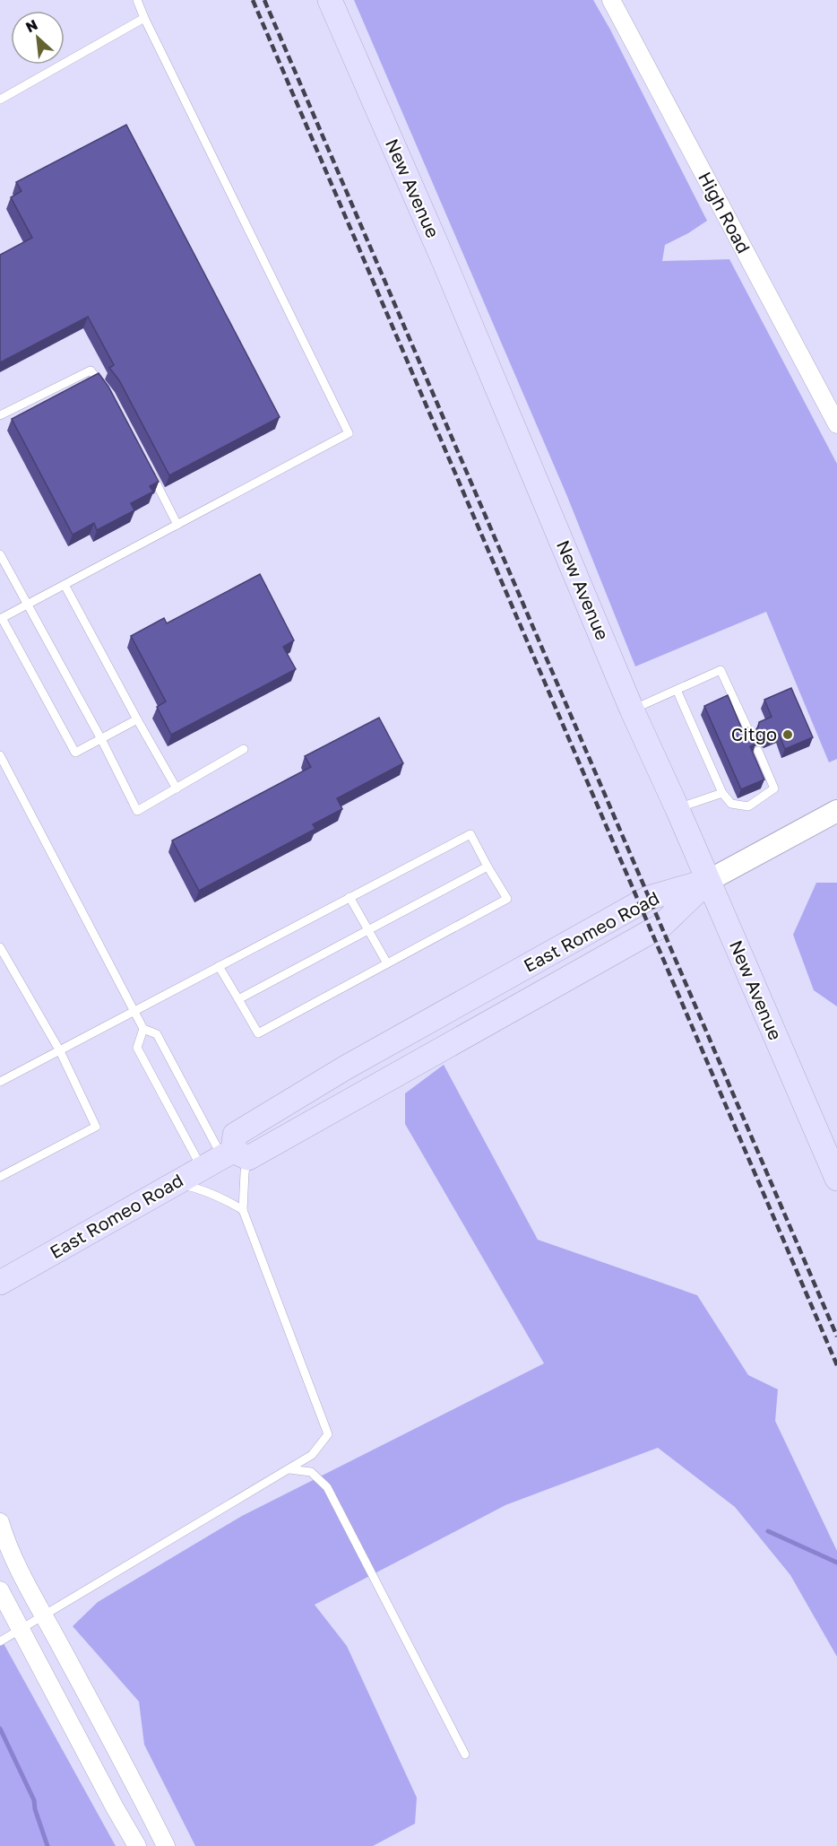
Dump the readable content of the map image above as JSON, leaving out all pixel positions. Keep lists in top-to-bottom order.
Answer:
{
  "streets": {
    "main road": ["New Avenue", "East Romeo Road"],
    "street": ["High Road"]
  },
  "crossings": [
    ["New Avenue", "East Romeo Road"]
  ],
  "places": ["Citgo"],
  "north": "top left"
}
